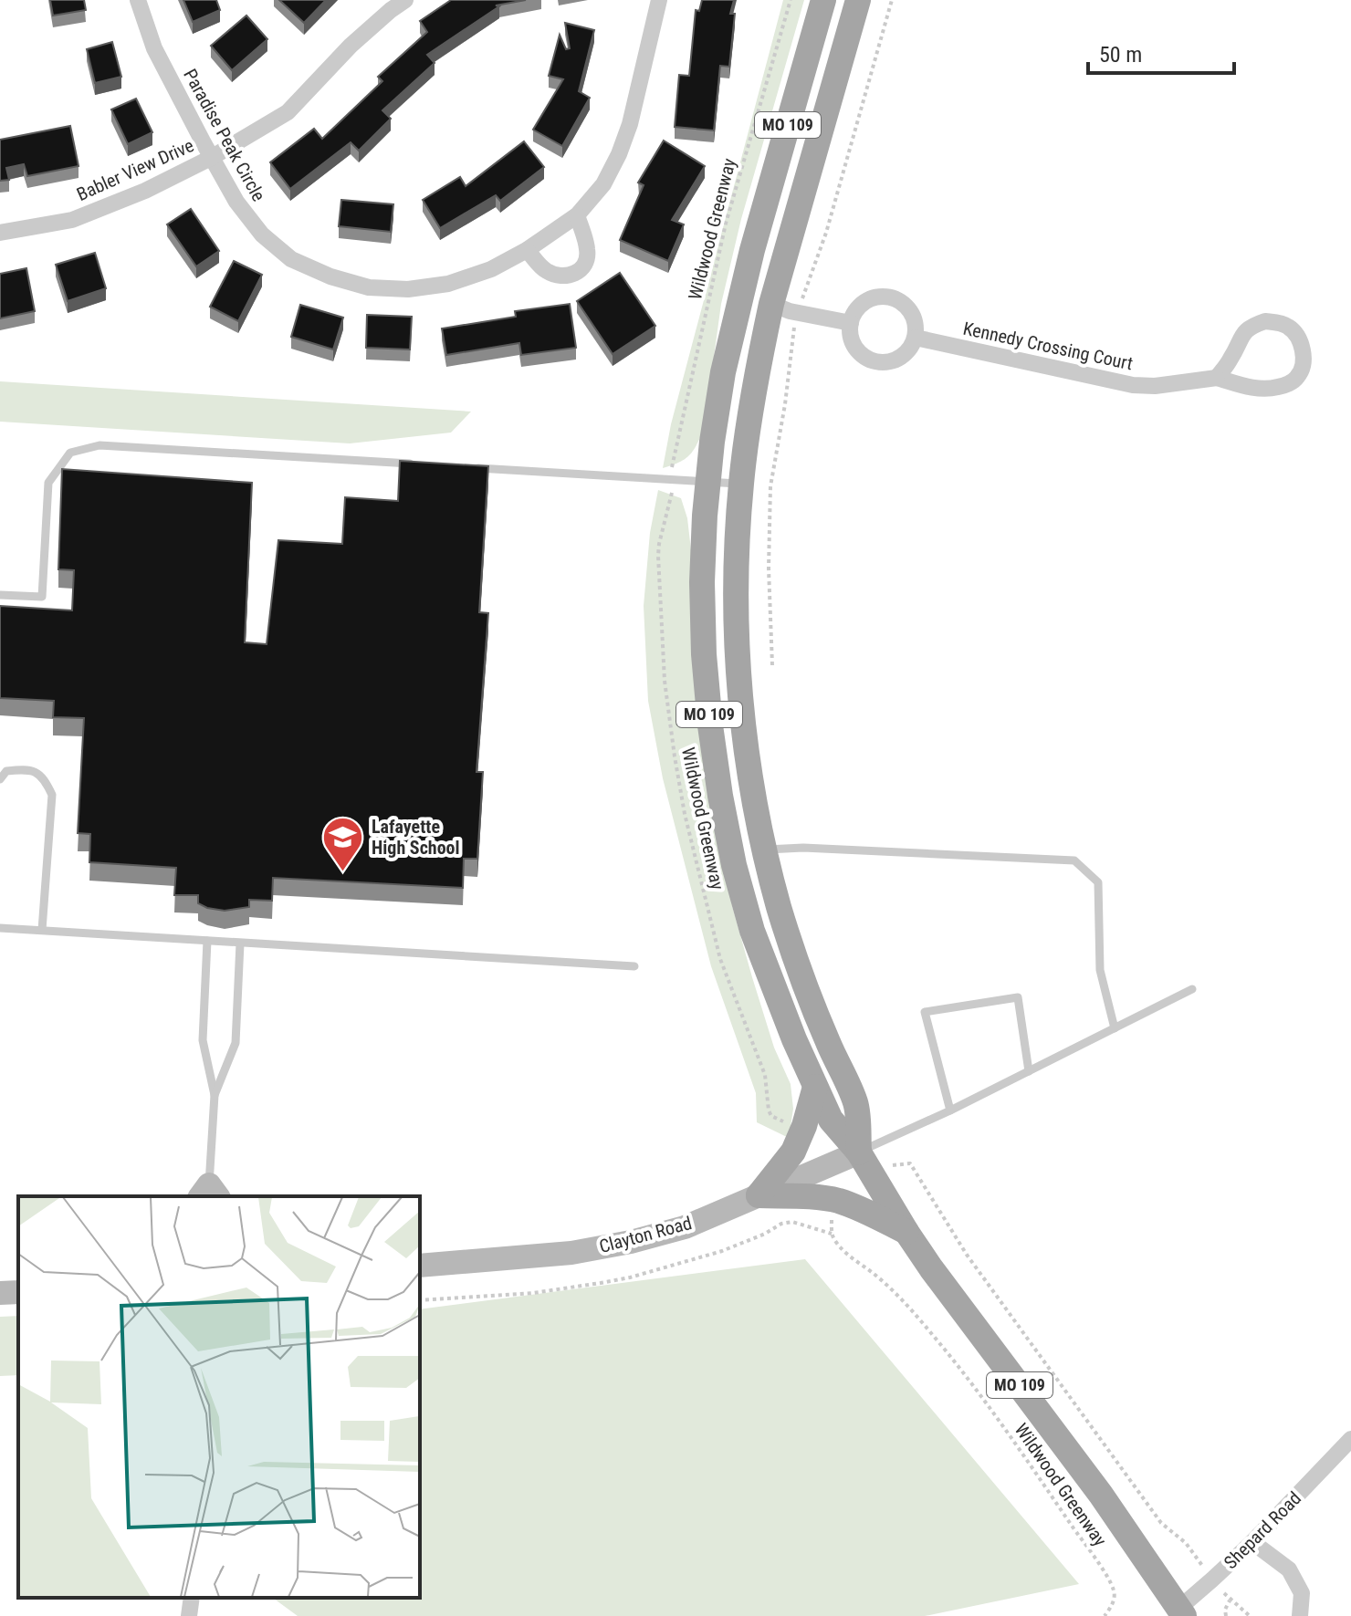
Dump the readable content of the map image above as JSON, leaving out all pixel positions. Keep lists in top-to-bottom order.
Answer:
{
  "streets": {
    "main road": ["MO 109", "Clayton Road"],
    "street": [
      "Paradise Peak Circle",
      "Babler View Drive",
      "Kennedy Crossing Court",
      "Shepard Road"
    ],
    "path": ["Wildwood Greenway"]
  },
  "crossings": [
    ["MO 109", "Clayton Road"],
    ["MO 109", "Shepard Road"],
    ["Paradise Peak Circle", "Babler View Drive"]
  ],
  "places": {
    "school or university": ["Lafayette High School"]
  },
  "scale_bar": "50 m"
}
